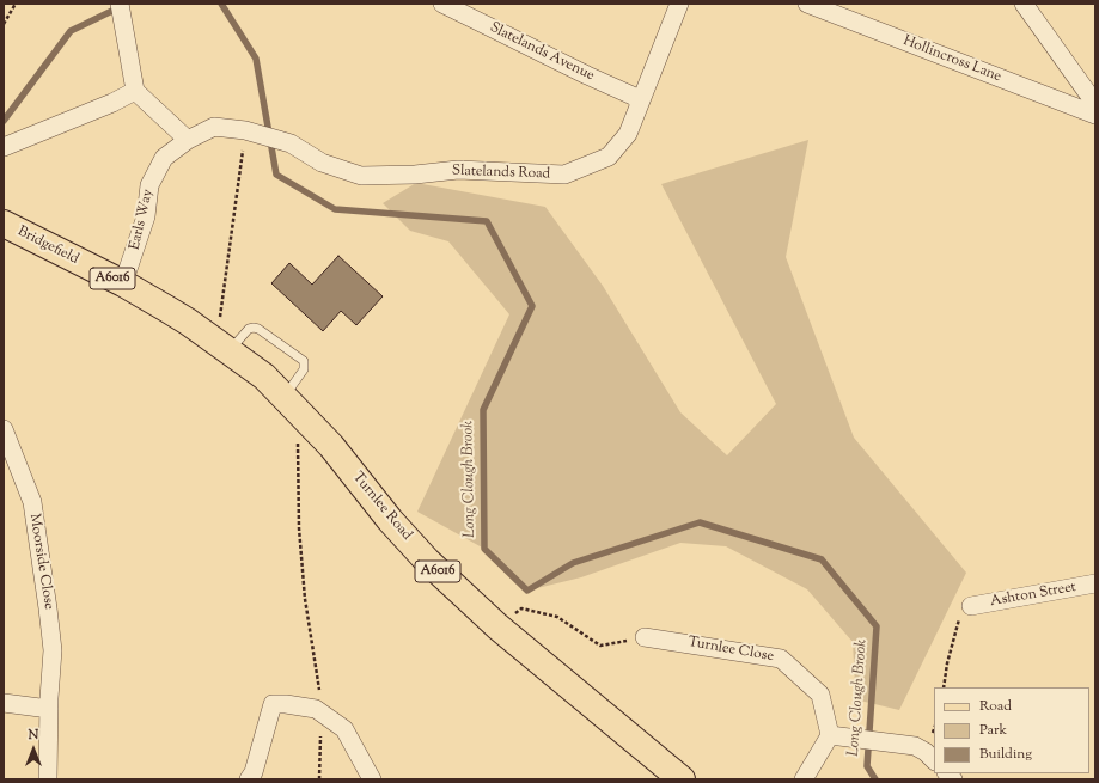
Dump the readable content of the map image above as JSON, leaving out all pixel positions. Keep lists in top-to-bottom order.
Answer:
{
  "streets": {
    "main road": ["Bridgefield", "A6016", "Turnlee Road"],
    "street": [
      "Slatelands Avenue",
      "Hollincross Lane",
      "Slatelands Road",
      "Earls Way",
      "Moorside Close",
      "Ashton Street",
      "Turnlee Close"
    ]
  },
  "crossings": [
    ["Slatelands Avenue", "Slatelands Road"],
    ["Slatelands Road", "Earls Way"],
    ["Earls Way", "Bridgefield"],
    ["Bridgefield", "Turnlee Road"]
  ],
  "water": ["Long Clough Brook"],
  "legend": ["Road", "Park", "Building"],
  "north": "top"
}
